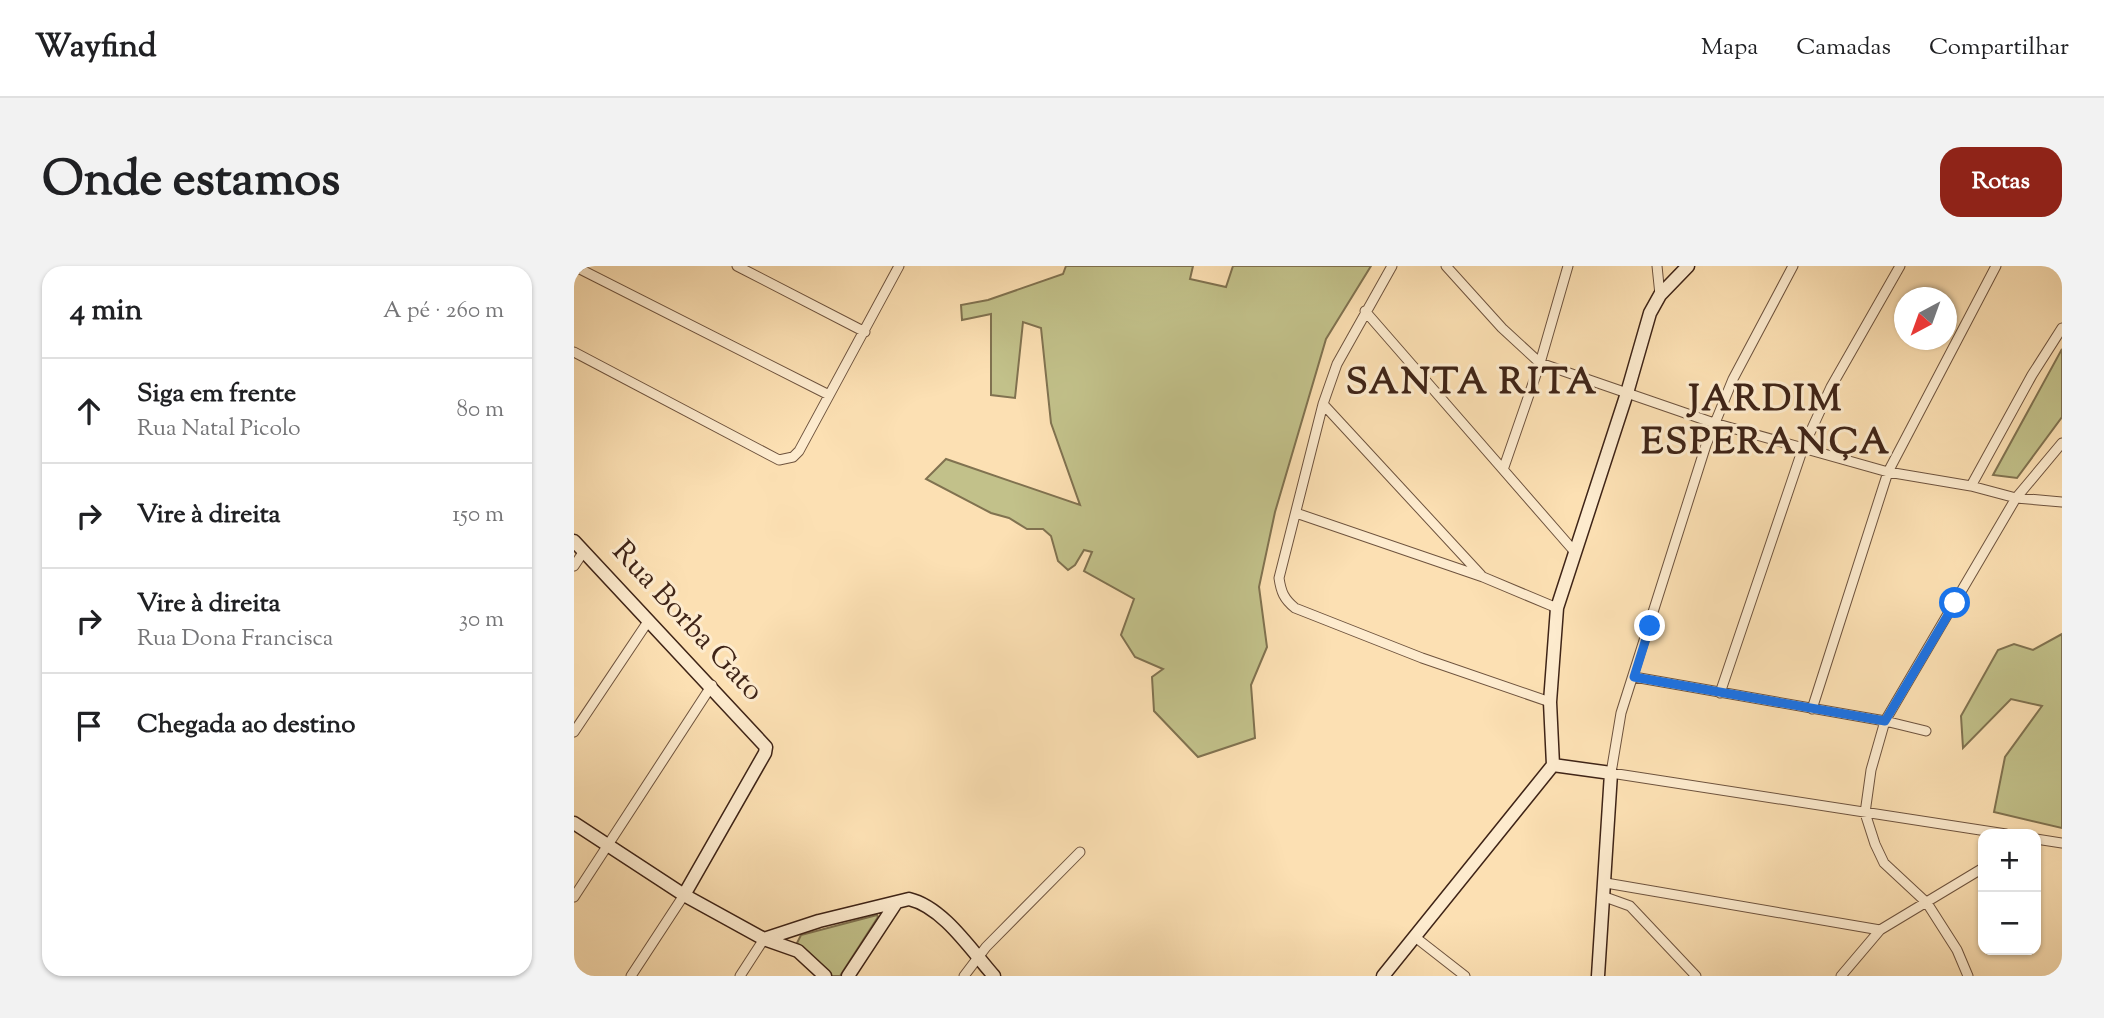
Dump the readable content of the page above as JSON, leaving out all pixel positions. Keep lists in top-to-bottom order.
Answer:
{
  "streets": {
    "street": ["Rua Borba Gato"]
  },
  "districts": ["SANTA RITA", "JARDIM ESPERANÇA"],
  "north": "bottom left",
  "page": {
    "header": "Wayfind",
    "nav": ["Mapa", "Camadas", "Compartilhar"],
    "title": "Onde estamos",
    "buttons": "Rotas",
    "heading": ["4 min", "A pé · 260 m"],
    "list": [
      ["Siga em frente", "Rua Natal Picolo", "80 m"],
      ["Vire à direita", "150 m"],
      ["Vire à direita", "Rua Dona Francisca", "30 m"],
      "Chegada ao destino"
    ],
    "map_buttons": ["+", "−"]
  }
}
